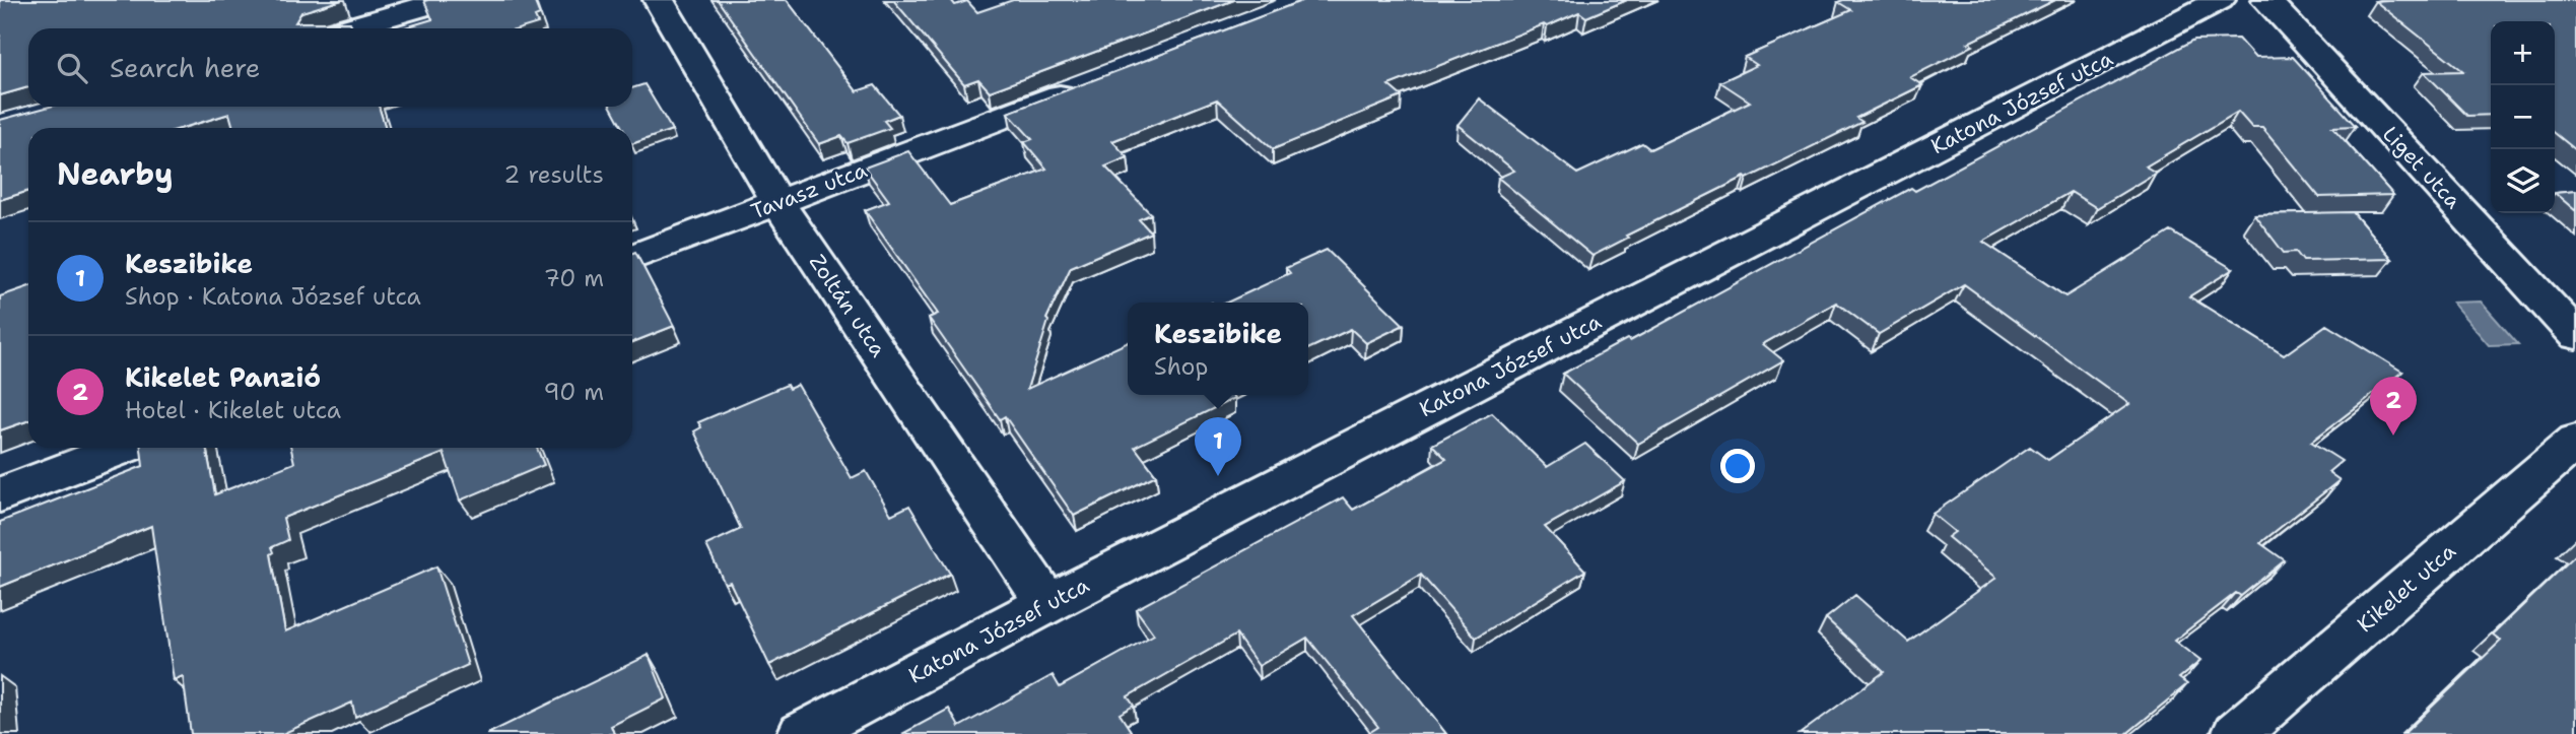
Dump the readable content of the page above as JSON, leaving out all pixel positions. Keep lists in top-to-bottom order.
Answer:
{
  "streets": {
    "street": [
      "Katona József utca",
      "Liget utca",
      "Tavasz utca",
      "Zoltán utca",
      "Kikelet utca"
    ]
  },
  "crossings": [
    ["Katona József utca", "Zoltán utca"],
    ["Tavasz utca", "Zoltán utca"]
  ],
  "page": {
    "map_buttons": ["+", "−"],
    "search": "Search here",
    "heading": ["Nearby", "2 results"],
    "list": [
      {
        "mark": "1",
        "name": "Keszibike",
        "note": "Shop · Katona József utca",
        "value": "70 m"
      },
      {
        "mark": "2",
        "name": "Kikelet Panzió",
        "note": "Hotel · Kikelet utca",
        "value": "90 m"
      }
    ],
    "popup": ["Keszibike", "Shop"],
    "pins": ["2", "1"]
  }
}
